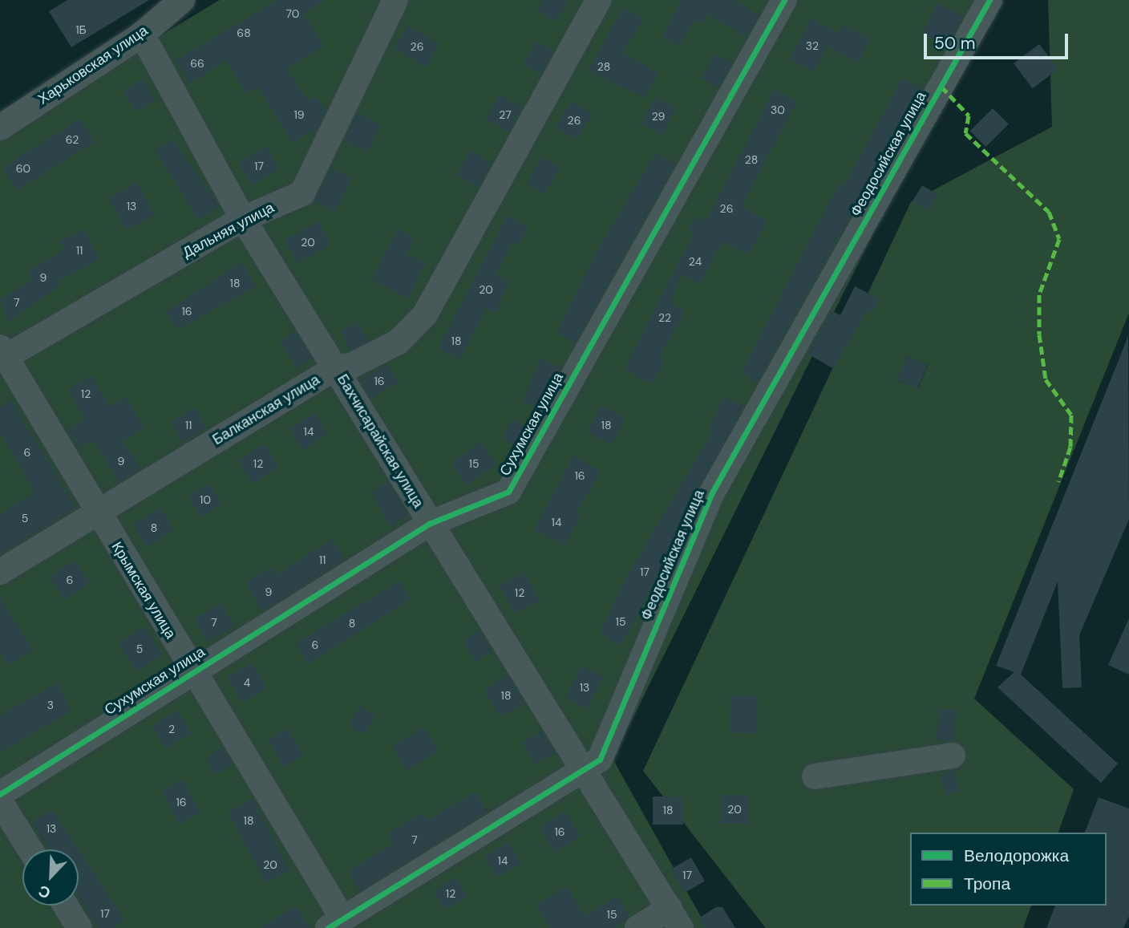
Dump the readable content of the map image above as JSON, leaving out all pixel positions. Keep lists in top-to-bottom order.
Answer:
{
  "streets": {
    "street": [
      "Харьковская улица",
      "Феодосийская улица",
      "Дальняя улица",
      "Балканская улица",
      "Сухумская улица",
      "Бахчисарайская улица",
      "Крымская улица"
    ]
  },
  "crossings": [
    ["Харьковская улица", "Бахчисарайская улица"],
    ["Феодосийская улица", "Бахчисарайская улица"],
    ["Феодосийская улица", "Крымская улица"],
    ["Дальняя улица", "Бахчисарайская улица"],
    ["Дальняя улица", "Крымская улица"],
    ["Балканская улица", "Бахчисарайская улица"],
    ["Балканская улица", "Крымская улица"],
    ["Сухумская улица", "Бахчисарайская улица"],
    ["Сухумская улица", "Крымская улица"]
  ],
  "house_numbers": [
    "70",
    "1Б",
    "68",
    "32",
    "26",
    "66",
    "28",
    "30",
    "19",
    "27",
    "29",
    "26",
    "62",
    "28",
    "17",
    "60",
    "13",
    "26",
    "20",
    "11",
    "24",
    "9",
    "18",
    "20",
    "7",
    "16",
    "22",
    "18",
    "16",
    "12",
    "11",
    "18",
    "14",
    "6",
    "9",
    "12",
    "15",
    "16",
    "10",
    "5",
    "14",
    "8",
    "11",
    "17",
    "6",
    "9",
    "12",
    "15",
    "7",
    "8",
    "6",
    "5",
    "4",
    "13",
    "18",
    "3",
    "2",
    "16",
    "20",
    "18",
    "18",
    "13",
    "16",
    "7",
    "14",
    "20",
    "17",
    "12",
    "17",
    "15"
  ],
  "legend": ["Велодорожка", "Тропа"],
  "scale_bar": "50 m",
  "north": "bottom left"
}
